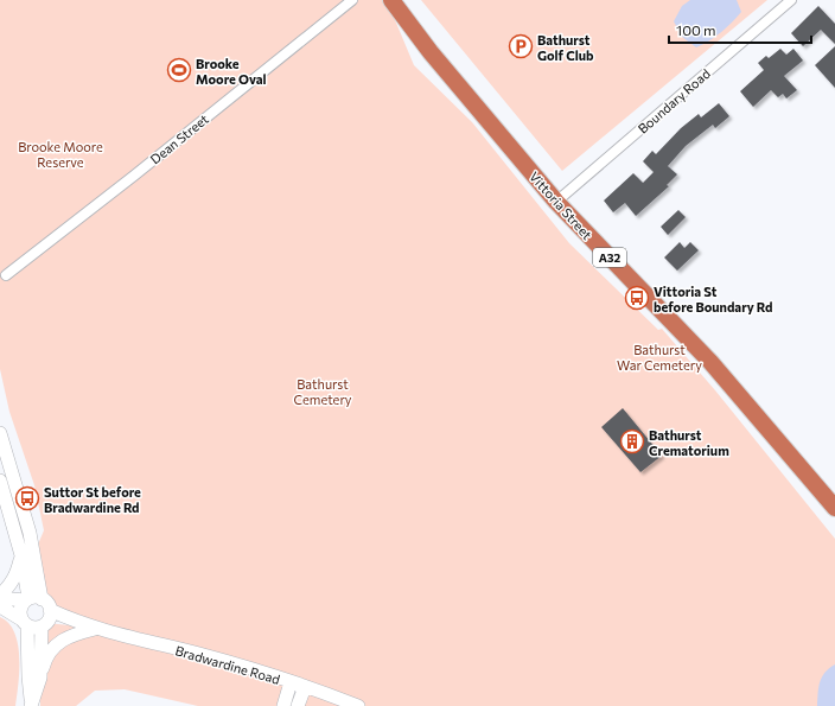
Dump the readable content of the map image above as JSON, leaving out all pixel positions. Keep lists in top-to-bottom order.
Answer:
{
  "streets": {
    "highway": ["Vittoria Street", "A32"],
    "main road": ["Bradwardine Road"],
    "street": ["Boundary Road", "Dean Street"]
  },
  "crossings": [
    ["Boundary Road", "Vittoria Street"]
  ],
  "parks": ["Brooke Moore Reserve", "Bathurst War Cemetery", "Bathurst Cemetery"],
  "places": {
    "parking": ["Bathurst Golf Club"],
    "sports": ["Brooke Moore Oval"],
    "bus stop": ["Vittoria St before Boundary Rd", "Suttor St before Bradwardine Rd"],
    "building": ["Bathurst Crematorium"]
  },
  "scale_bar": "100 m"
}
